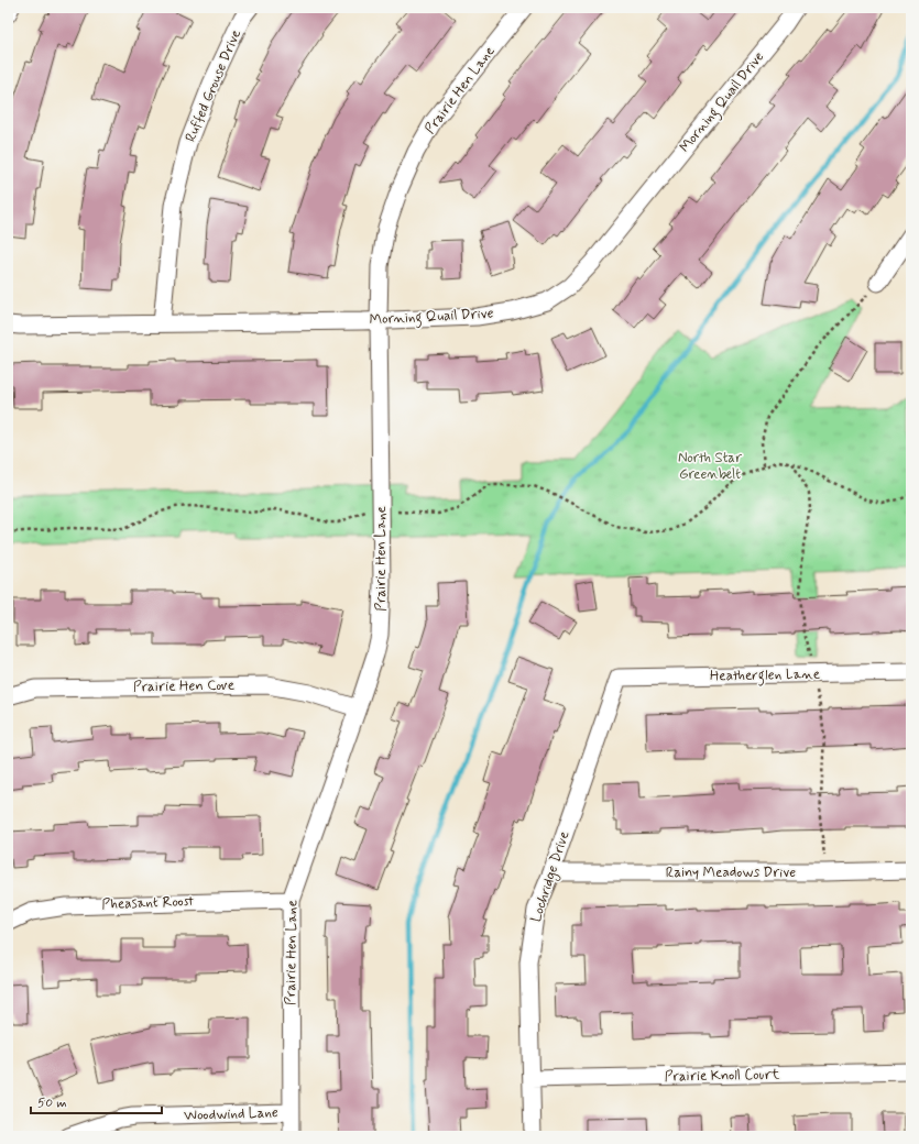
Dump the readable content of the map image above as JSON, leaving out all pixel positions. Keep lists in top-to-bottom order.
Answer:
{
  "streets": {
    "street": [
      "Ruffed Grouse Drive",
      "Prairie Hen Lane",
      "Morning Quail Drive",
      "Heatherglen Lane",
      "Prairie Hen Cove",
      "Rainy Meadows Drive",
      "Lochridge Drive",
      "Pheasant Roost",
      "Prairie Knoll Court",
      "Woodwind Lane"
    ]
  },
  "crossings": [
    ["Ruffed Grouse Drive", "Morning Quail Drive"],
    ["Prairie Hen Lane", "Morning Quail Drive"],
    ["Prairie Hen Lane", "Prairie Hen Cove"],
    ["Prairie Hen Lane", "Pheasant Roost"],
    ["Prairie Hen Lane", "Woodwind Lane"],
    ["Heatherglen Lane", "Lochridge Drive"],
    ["Rainy Meadows Drive", "Lochridge Drive"],
    ["Lochridge Drive", "Prairie Knoll Court"]
  ],
  "parks": ["North Star Greenbelt"],
  "scale_bar": "50 m"
}
